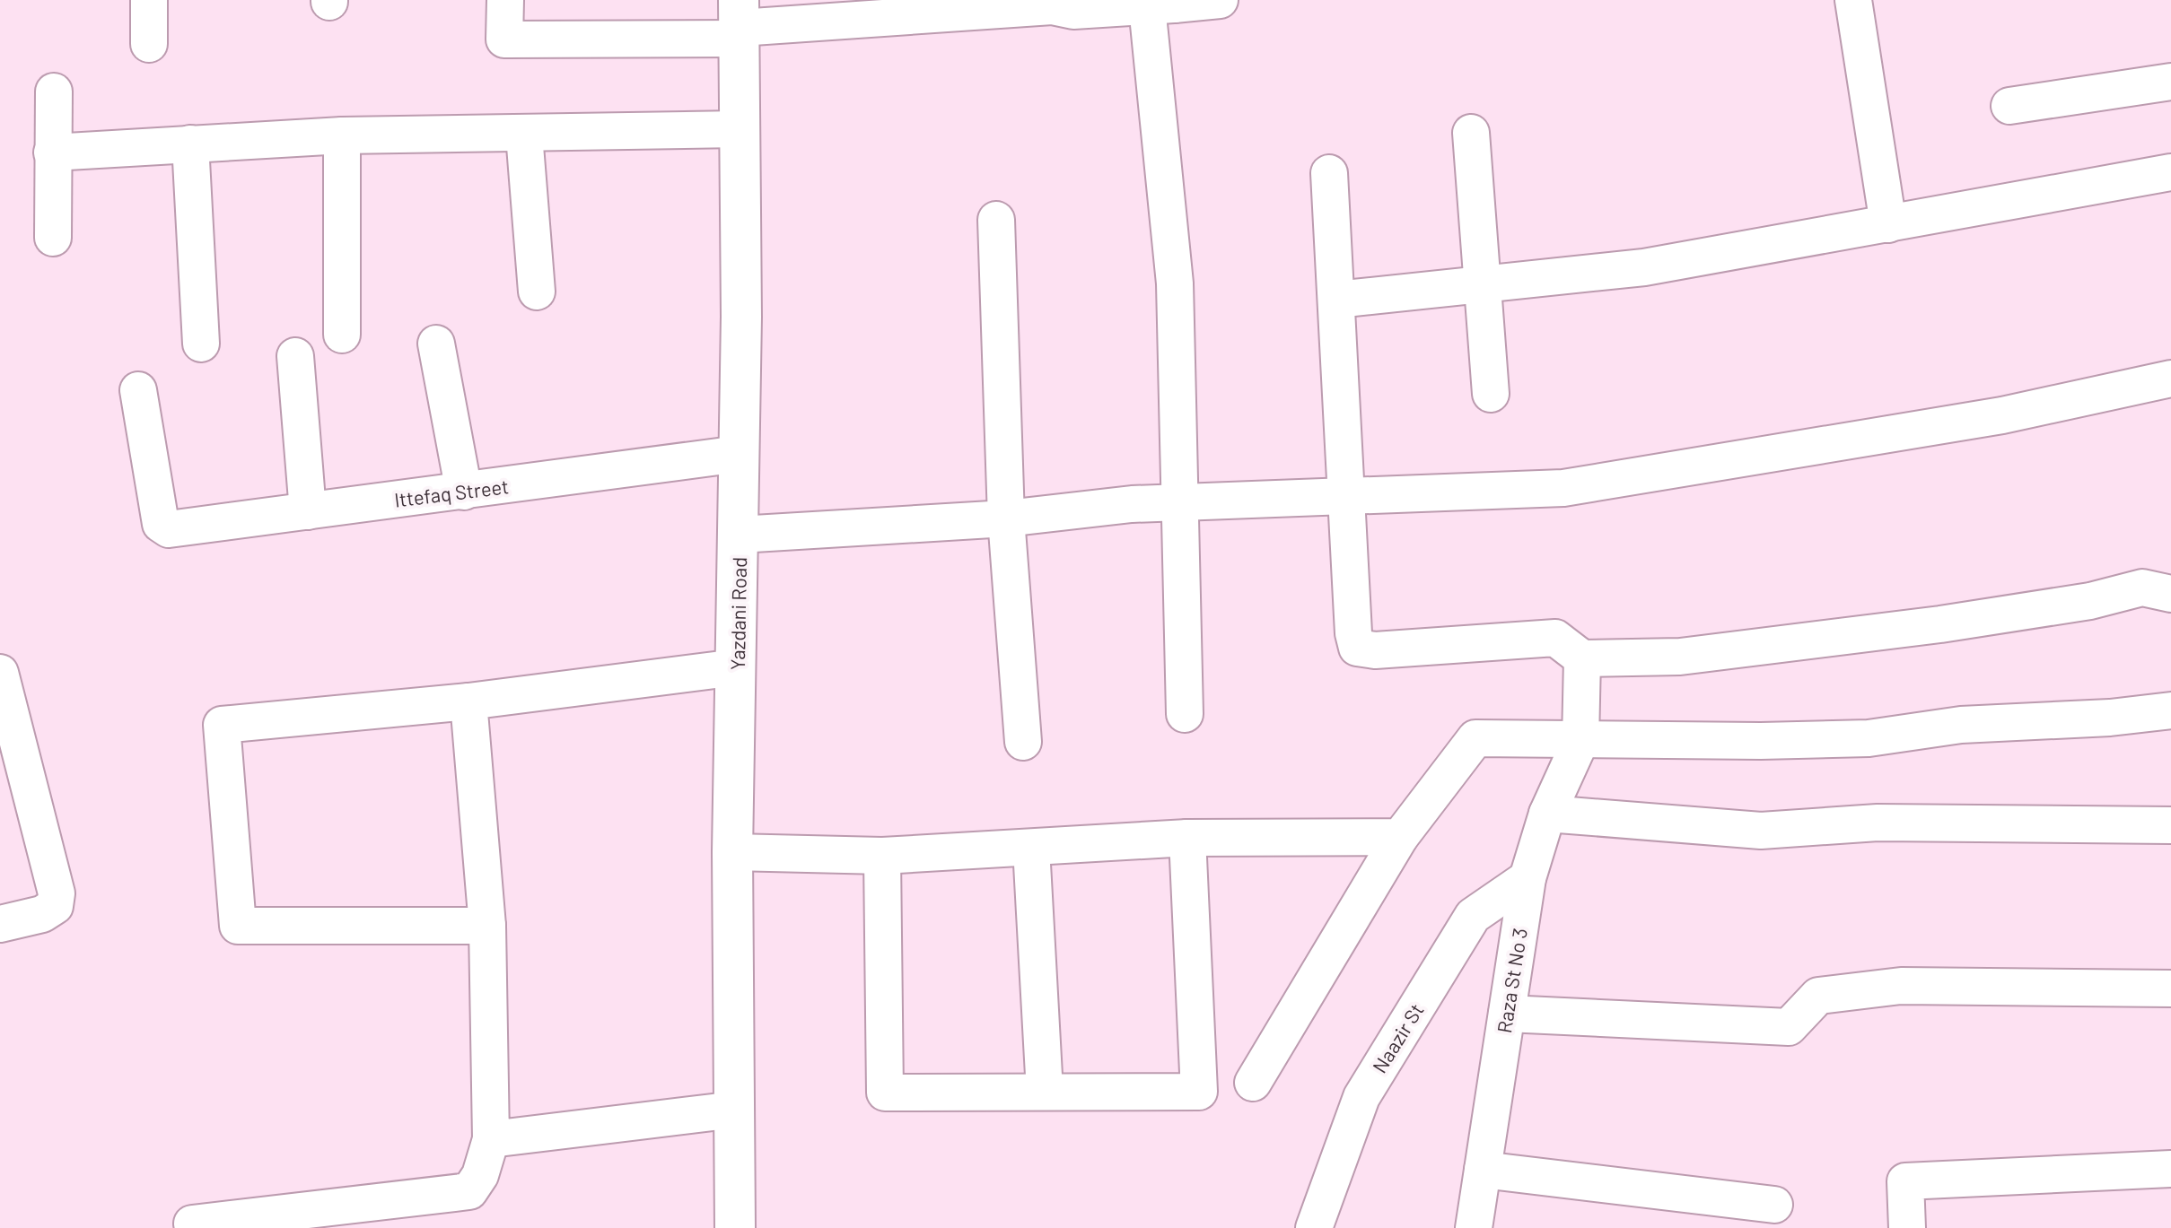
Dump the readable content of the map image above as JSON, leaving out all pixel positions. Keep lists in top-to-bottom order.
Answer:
{
  "streets": {
    "street": [
      "Ittefaq Street",
      "Yazdani Road",
      "Raza St No 3",
      "Naazir St"
    ]
  },
  "crossings": [
    ["Ittefaq Street", "Yazdani Road"],
    ["Raza St No 3", "Naazir St"]
  ]
}
